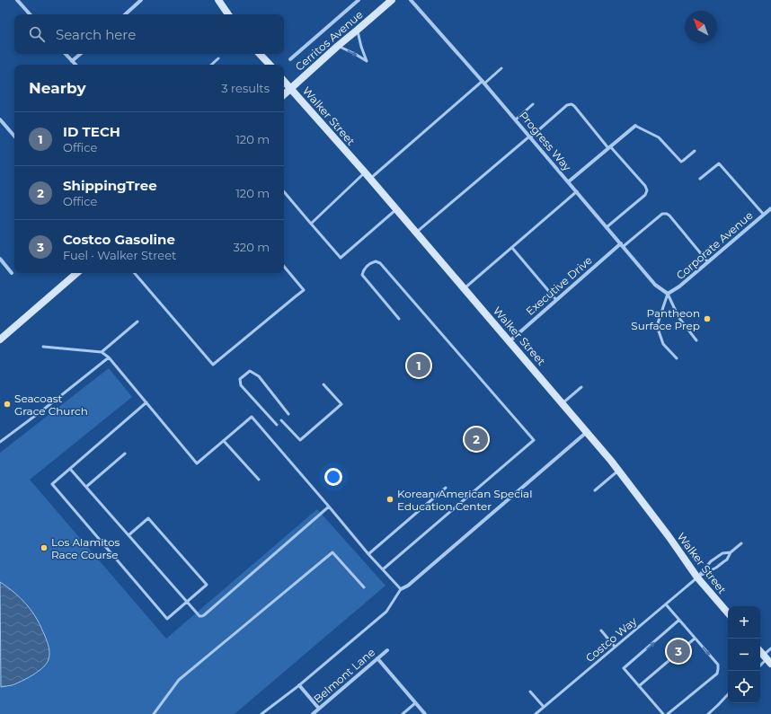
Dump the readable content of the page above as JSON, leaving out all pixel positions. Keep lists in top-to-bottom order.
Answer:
{
  "streets": {
    "main road": ["Cerritos Avenue", "Walker Street"],
    "street": [
      "Progress Way",
      "Corporate Avenue",
      "Executive Drive",
      "Belmont Lane"
    ],
    "lane": ["Costco Way"]
  },
  "crossings": [
    ["Cerritos Avenue", "Walker Street"],
    ["Walker Street", "Executive Drive"],
    ["Walker Street", "Costco Way"],
    ["Progress Way", "Corporate Avenue"],
    ["Progress Way", "Executive Drive"]
  ],
  "places": [
    "Pantheon Surface Prep",
    "Seacoast Grace Church",
    "Korean American Special Education Center",
    "Los Alamitos Race Course"
  ],
  "north": "top left",
  "page": {
    "search": "Search here",
    "heading": ["Nearby", "3 results"],
    "list": [
      {
        "mark": "1",
        "name": "ID TECH",
        "note": "Office",
        "value": "120 m"
      },
      {
        "mark": "2",
        "name": "ShippingTree",
        "note": "Office",
        "value": "120 m"
      },
      {
        "mark": "3",
        "name": "Costco Gasoline",
        "note": "Fuel · Walker Street",
        "value": "320 m"
      }
    ],
    "pins": ["1", "2", "3"],
    "map_buttons": ["+", "−"]
  }
}
